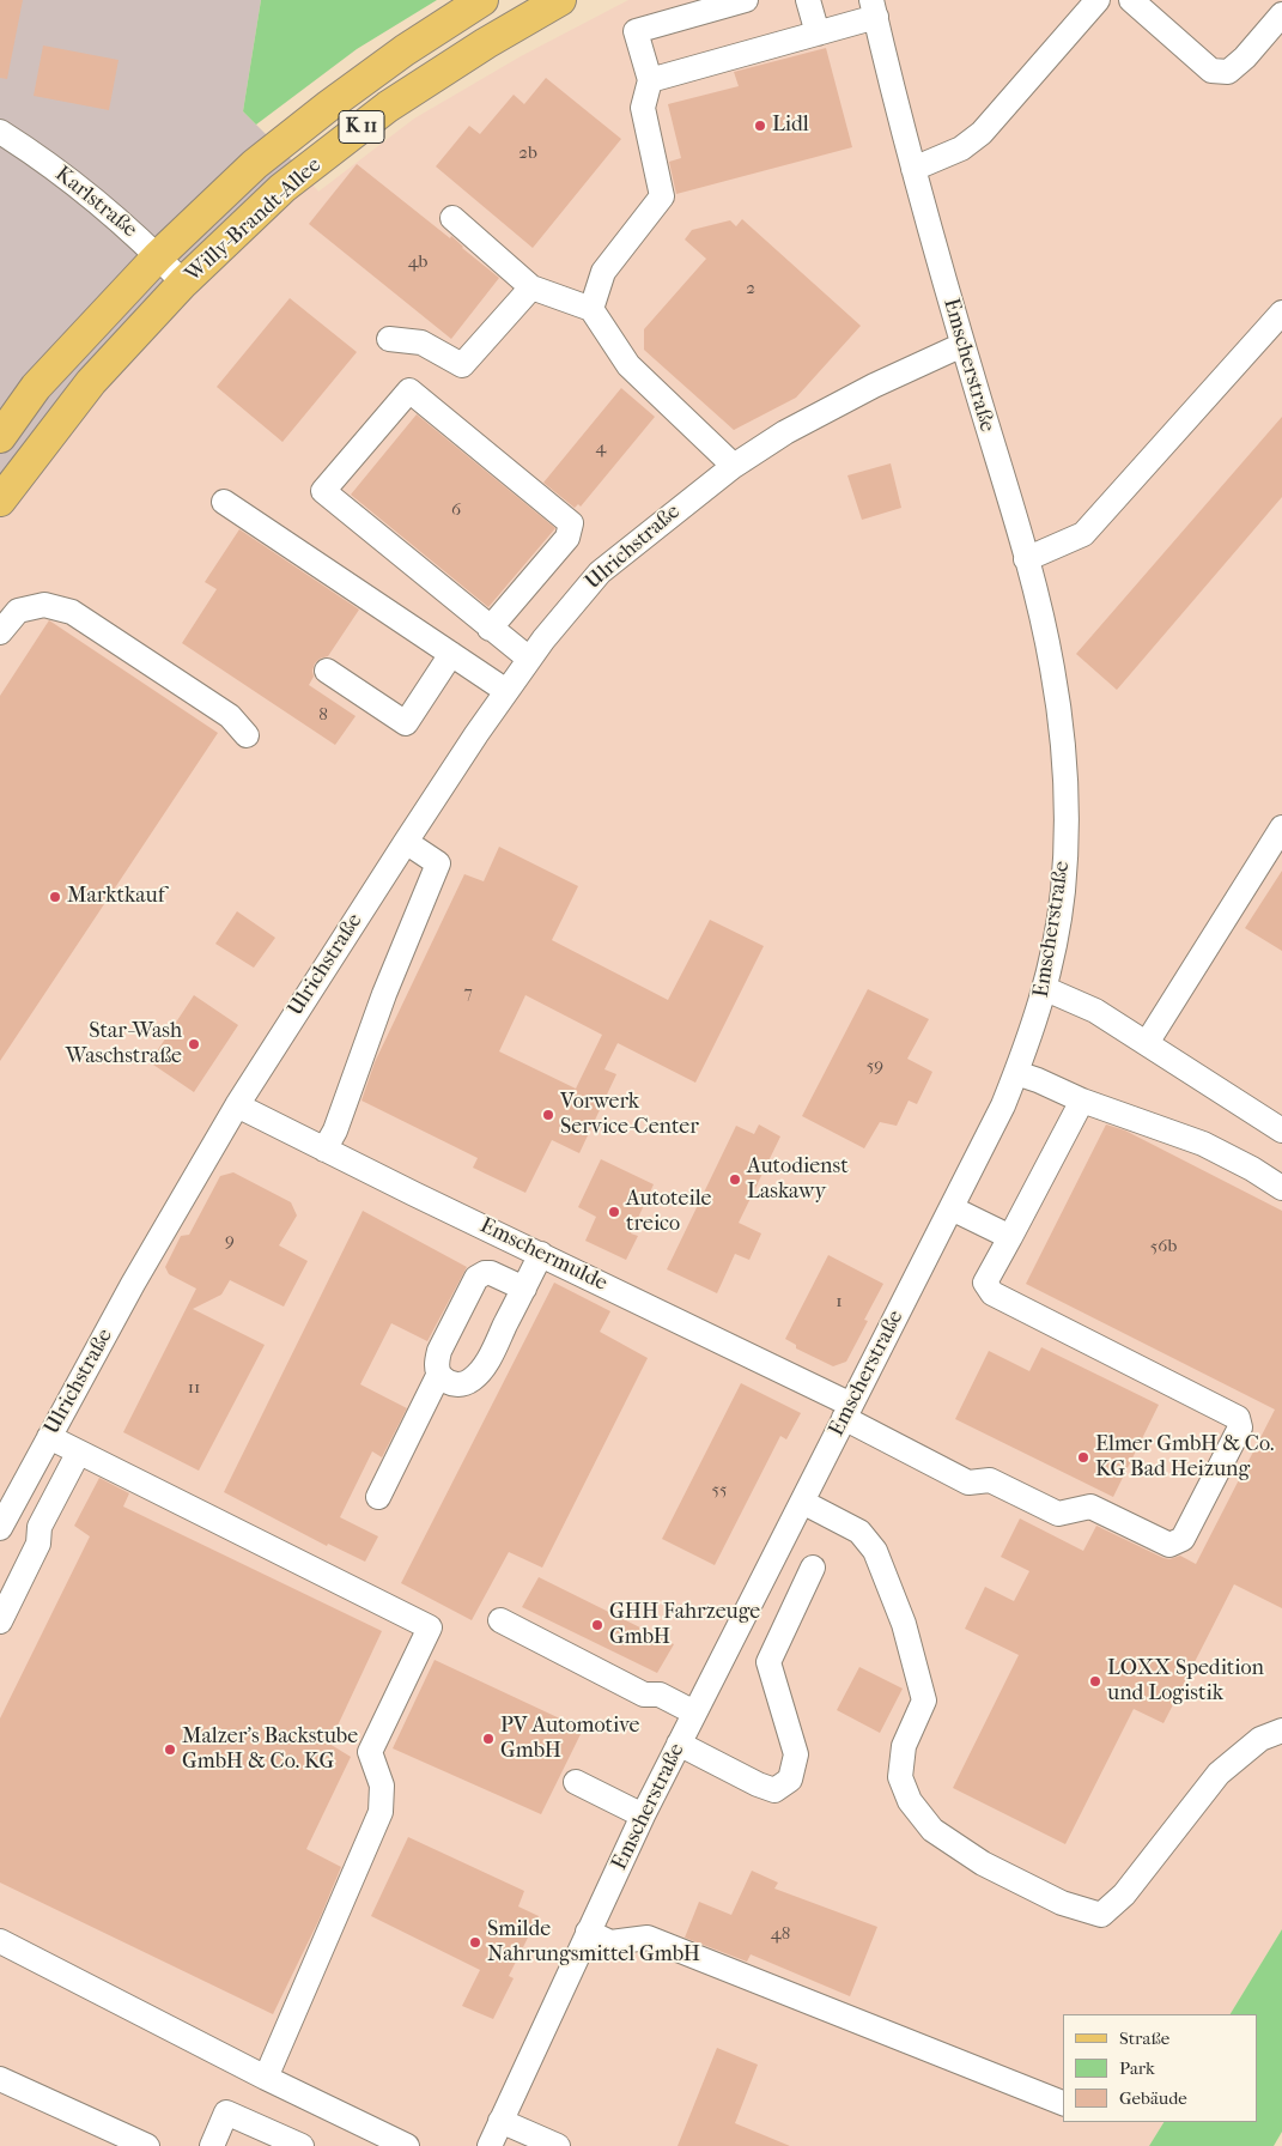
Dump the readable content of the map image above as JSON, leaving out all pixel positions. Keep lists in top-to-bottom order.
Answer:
{
  "streets": {
    "main road": ["K 11", "Willy-Brandt-Allee"],
    "street": [
      "Karlstraße",
      "Emscherstraße",
      "Ulrichstraße",
      "Emschermulde"
    ]
  },
  "crossings": [
    ["Karlstraße", "Willy-Brandt-Allee"],
    ["Emscherstraße", "Ulrichstraße"],
    ["Emscherstraße", "Emschermulde"],
    ["Ulrichstraße", "Emschermulde"]
  ],
  "places": [
    "Lidl",
    "Marktkauf",
    "Star-Wash Waschstraße",
    "Vorwerk Service-Center",
    "Autodienst Laskawy",
    "Autoteile treico",
    "Elmer GmbH & Co. KG Bad Heizung",
    "GHH Fahrzeuge GmbH",
    "LOXX Spedition und Logistik",
    "PV Automotive GmbH",
    "Malzer's Backstube GmbH & Co. KG",
    "Smilde Nahrungsmittel GmbH"
  ],
  "house_numbers": [
    "2b",
    "4b",
    "2",
    "4",
    "6",
    "8",
    "7",
    "59",
    "9",
    "56b",
    "1",
    "11",
    "55",
    "48"
  ],
  "legend": ["Straße", "Park", "Gebäude"]
}
